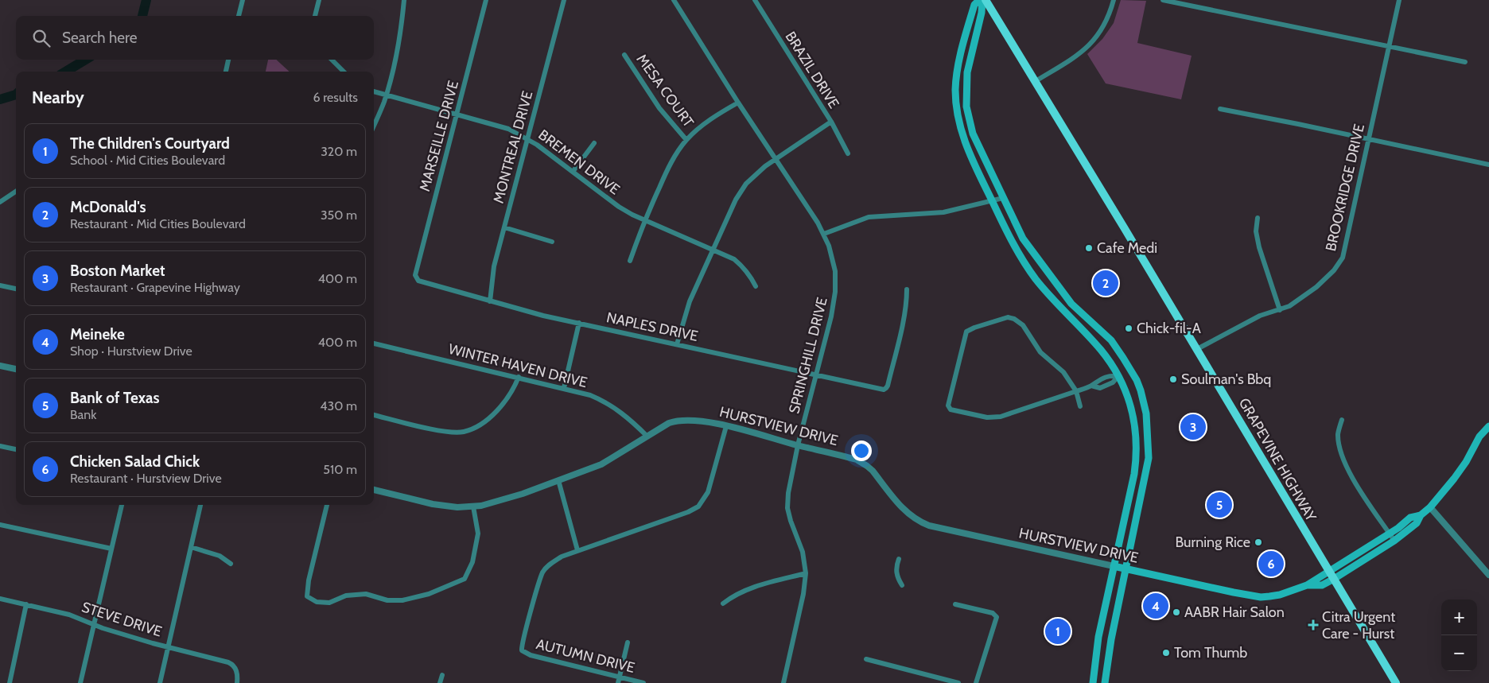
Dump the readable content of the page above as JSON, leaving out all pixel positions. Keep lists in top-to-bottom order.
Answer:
{
  "streets": {
    "main road": ["HURSTVIEW DRIVE", "GRAPEVINE HIGHWAY"],
    "street": [
      "BRAZIL DRIVE",
      "MESA COURT",
      "MARSEILLE DRIVE",
      "MONTREAL DRIVE",
      "BREMEN DRIVE",
      "BROOKRIDGE DRIVE",
      "NAPLES DRIVE",
      "SPRINGHILL DRIVE",
      "WINTER HAVEN DRIVE",
      "STEVE DRIVE",
      "AUTUMN DRIVE"
    ]
  },
  "crossings": [
    ["MARSEILLE DRIVE", "BREMEN DRIVE"],
    ["MARSEILLE DRIVE", "NAPLES DRIVE"],
    ["MONTREAL DRIVE", "BREMEN DRIVE"],
    ["MONTREAL DRIVE", "NAPLES DRIVE"],
    ["BROOKRIDGE DRIVE", "GRAPEVINE HIGHWAY"],
    ["NAPLES DRIVE", "SPRINGHILL DRIVE"],
    ["SPRINGHILL DRIVE", "HURSTVIEW DRIVE"],
    ["WINTER HAVEN DRIVE", "HURSTVIEW DRIVE"],
    ["HURSTVIEW DRIVE", "GRAPEVINE HIGHWAY"]
  ],
  "places": {
    "other": [
      "Cafe Medi",
      "Chick-fil-A",
      "Soulman's Bbq",
      "Burning Rice",
      "AABR Hair Salon",
      "Tom Thumb"
    ],
    "health": ["Citra Urgent Care - Hurst"]
  },
  "page": {
    "search": "Search here",
    "heading": ["Nearby", "6 results"],
    "list": [
      {
        "mark": "1",
        "name": "The Children's Courtyard",
        "note": "School · Mid Cities Boulevard",
        "value": "320 m"
      },
      {
        "mark": "2",
        "name": "McDonald's",
        "note": "Restaurant · Mid Cities Boulevard",
        "value": "350 m"
      },
      {
        "mark": "3",
        "name": "Boston Market",
        "note": "Restaurant · Grapevine Highway",
        "value": "400 m"
      },
      {
        "mark": "4",
        "name": "Meineke",
        "note": "Shop · Hurstview Drive",
        "value": "400 m"
      },
      {
        "mark": "5",
        "name": "Bank of Texas",
        "note": "Bank",
        "value": "430 m"
      },
      {
        "mark": "6",
        "name": "Chicken Salad Chick",
        "note": "Restaurant · Hurstview Drive",
        "value": "510 m"
      }
    ],
    "pins": [
      "2",
      "3",
      "5",
      "6",
      "4",
      "1"
    ],
    "map_buttons": ["+", "−"]
  }
}
